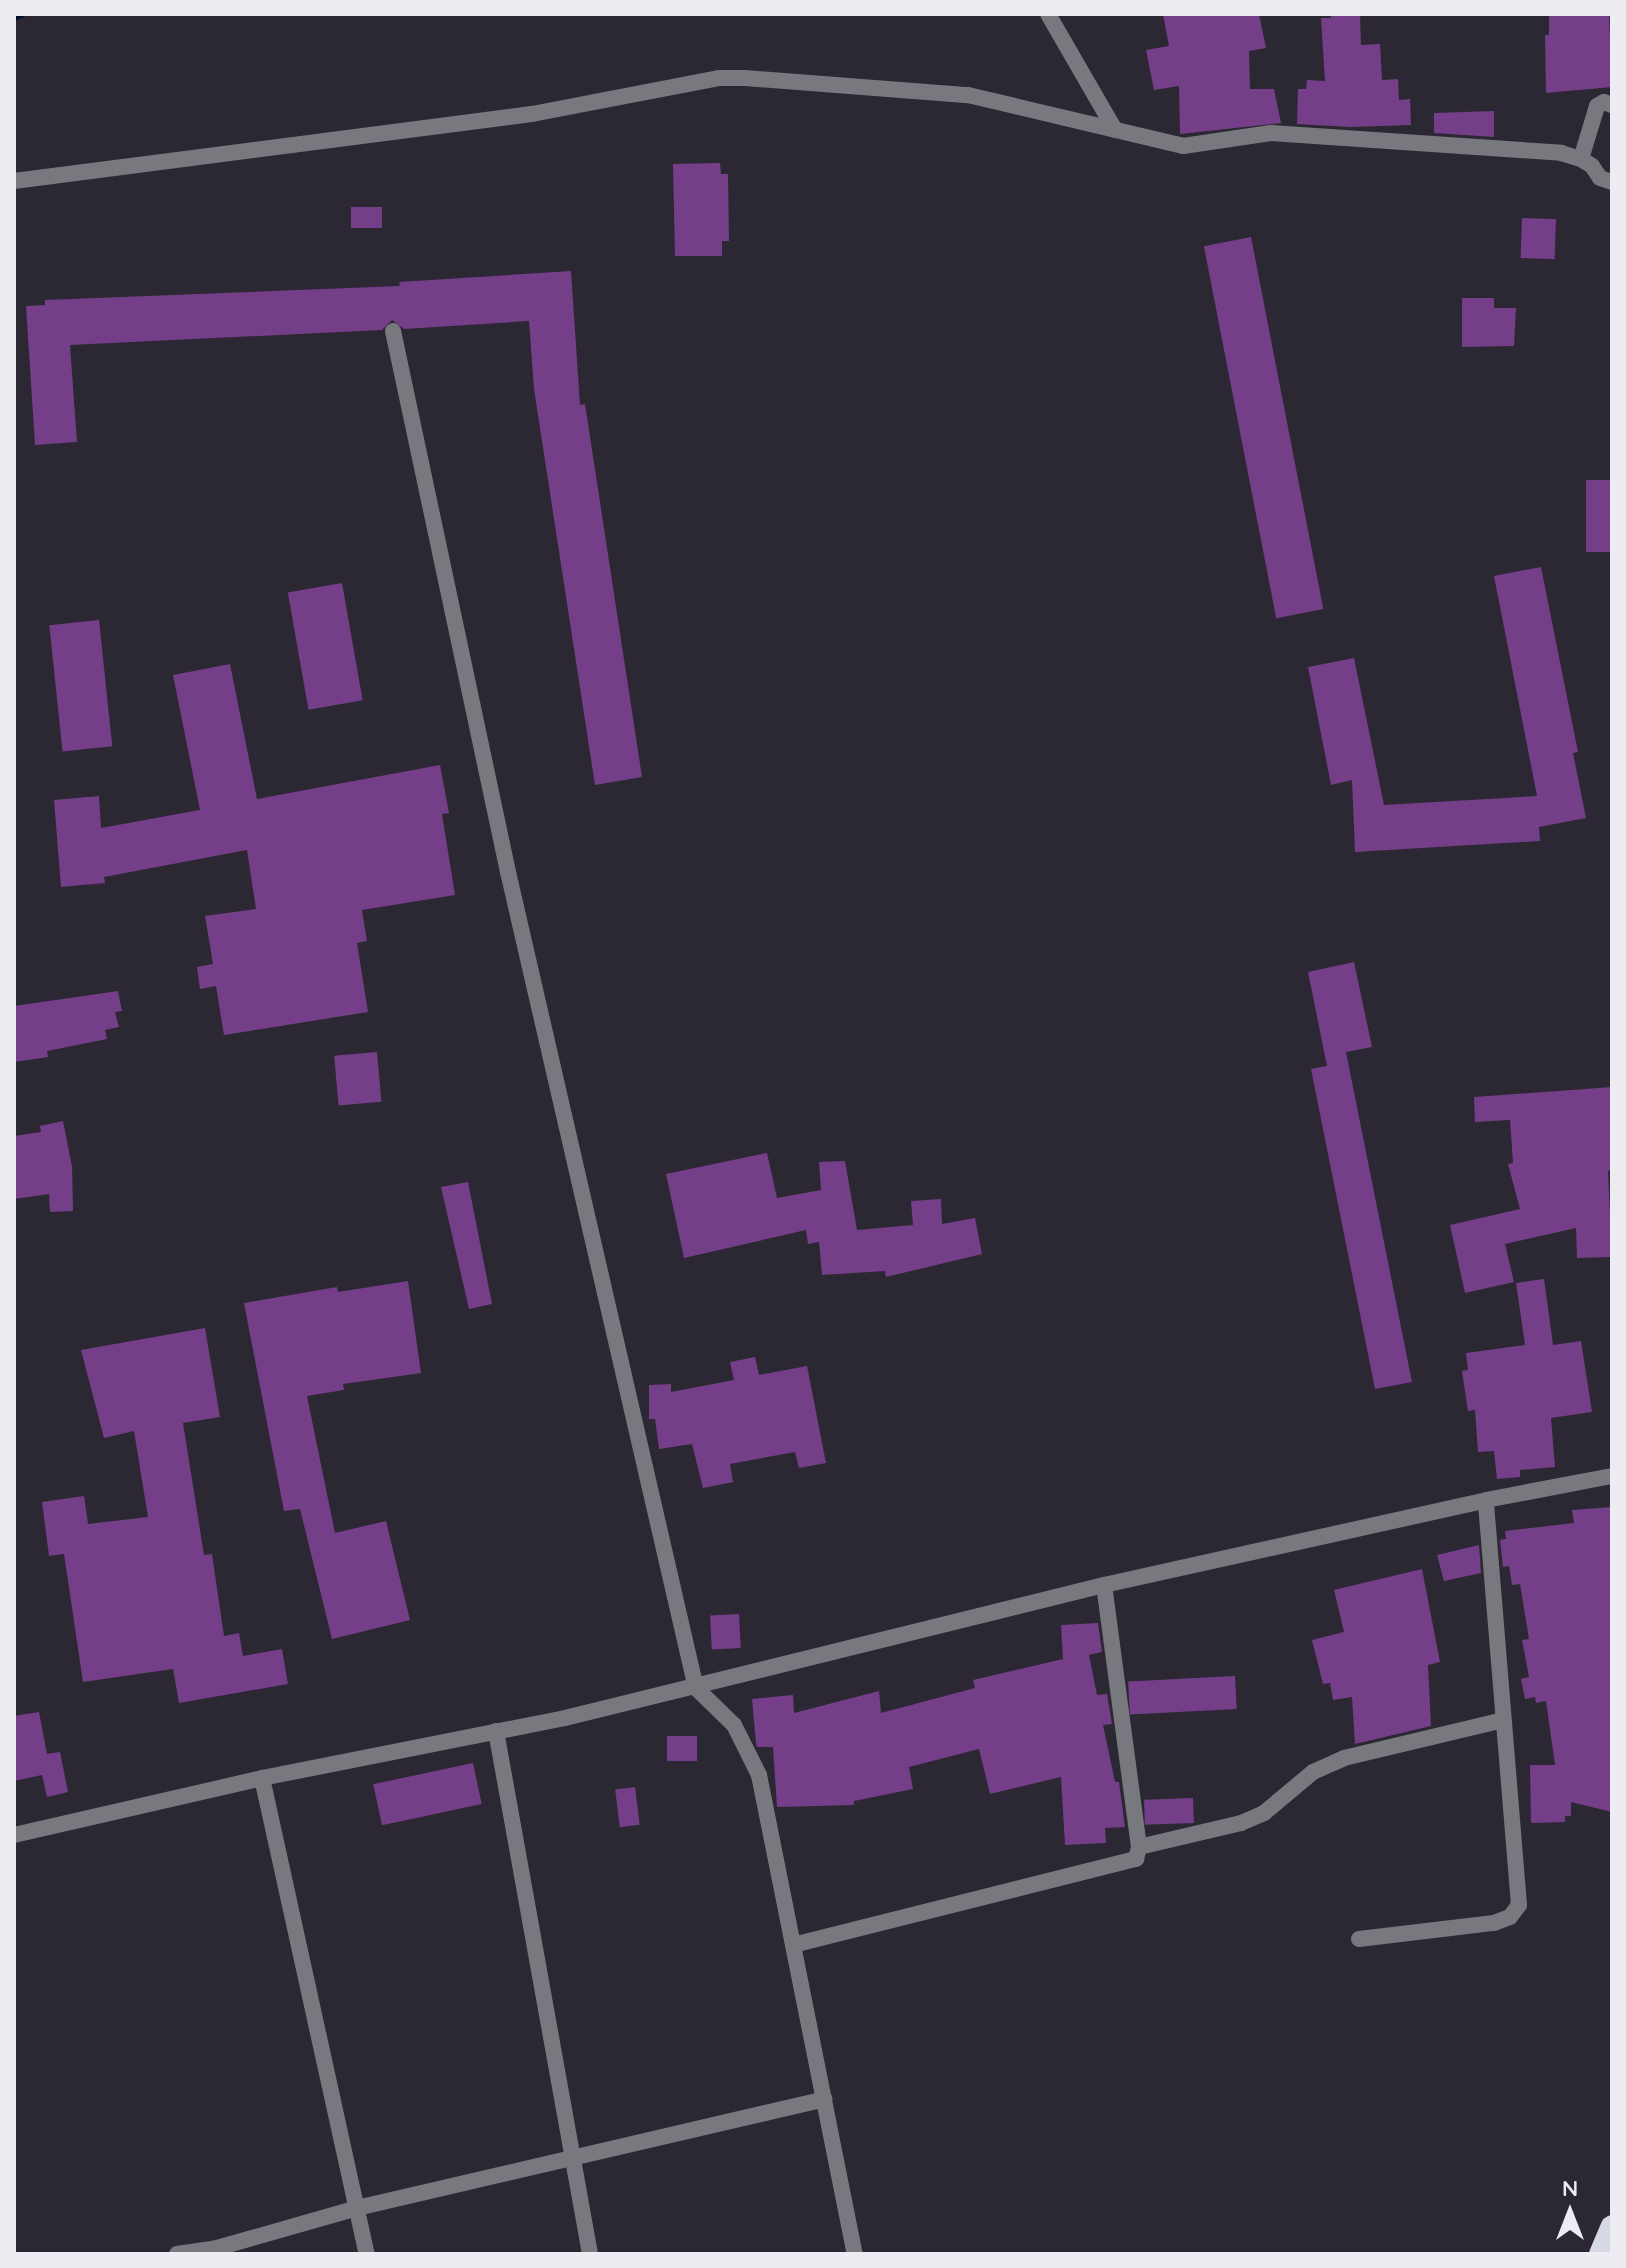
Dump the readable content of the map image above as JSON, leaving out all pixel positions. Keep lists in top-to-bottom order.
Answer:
{
  "north": "top"
}
